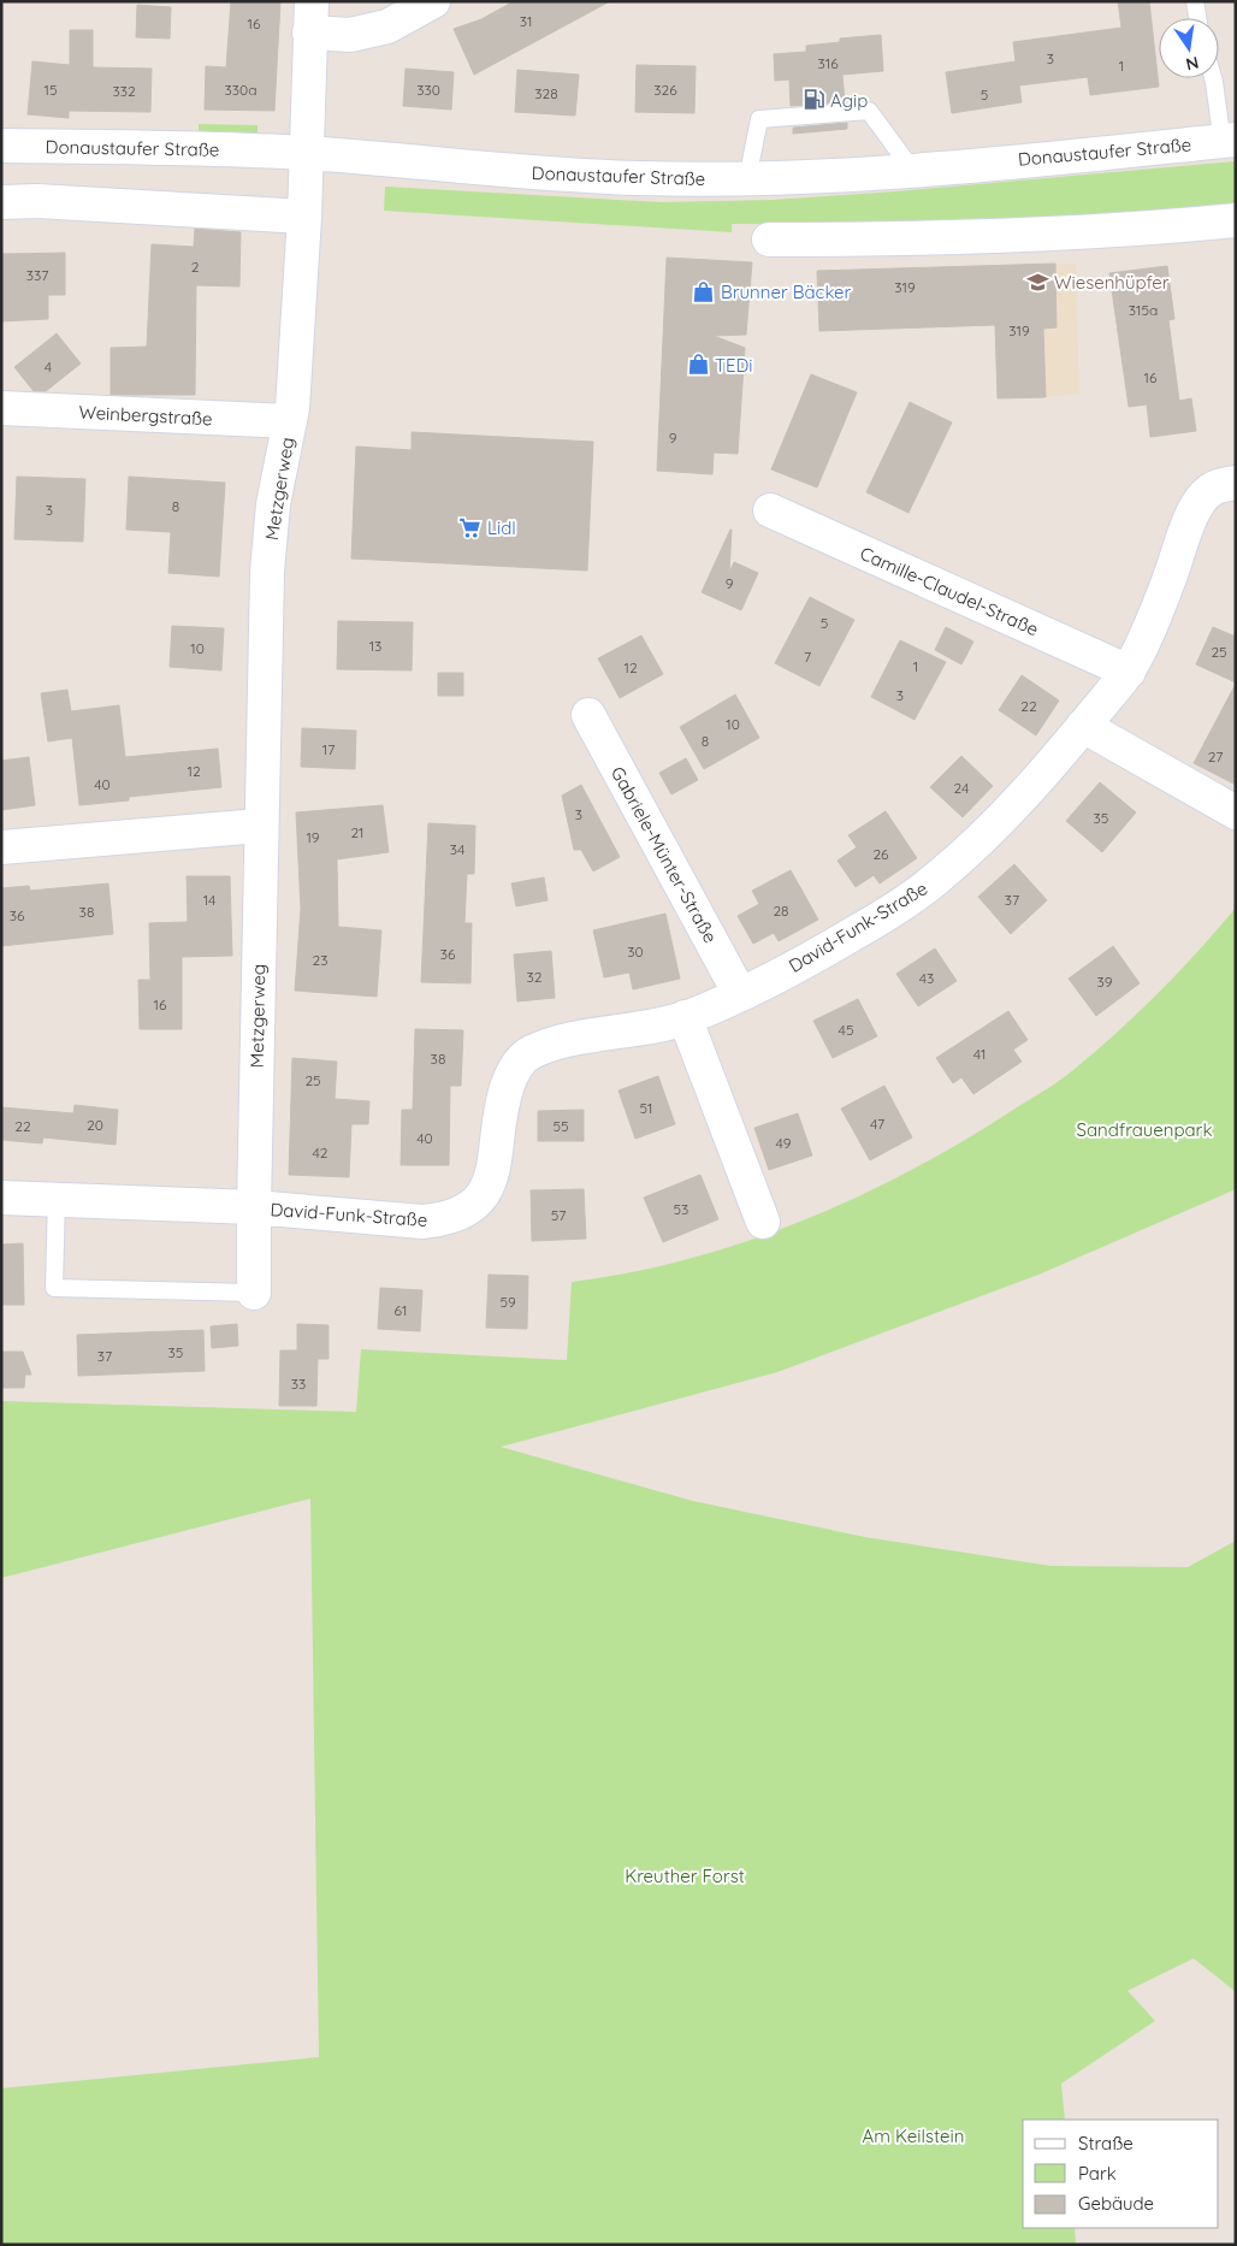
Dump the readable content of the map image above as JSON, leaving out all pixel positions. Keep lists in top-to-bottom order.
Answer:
{
  "streets": {
    "street": [
      "Donaustaufer Straße",
      "Weinbergstraße",
      "Metzgerweg",
      "Camille-Claudel-Straße",
      "Gabriele-Münter-Straße",
      "David-Funk-Straße"
    ]
  },
  "crossings": [
    ["Donaustaufer Straße", "Metzgerweg"],
    ["Weinbergstraße", "Metzgerweg"],
    ["Metzgerweg", "David-Funk-Straße"],
    ["Camille-Claudel-Straße", "David-Funk-Straße"],
    ["Gabriele-Münter-Straße", "David-Funk-Straße"]
  ],
  "parks": ["Sandfrauenpark", "Kreuther Forst", "Am Keilstein"],
  "places": {
    "fuel station": ["Agip"],
    "school or university": ["Wiesenhüpfer"],
    "shop": ["Brunner Bäcker", "TEDi"],
    "supermarket": ["Lidl"]
  },
  "house_numbers": [
    "31",
    "16",
    "3",
    "316",
    "1",
    "15",
    "330a",
    "330",
    "326",
    "332",
    "328",
    "5",
    "2",
    "337",
    "319",
    "315a",
    "319",
    "4",
    "16",
    "9",
    "8",
    "3",
    "9",
    "5",
    "13",
    "10",
    "25",
    "7",
    "1",
    "12",
    "3",
    "22",
    "10",
    "8",
    "17",
    "27",
    "12",
    "40",
    "24",
    "3",
    "35",
    "21",
    "19",
    "34",
    "26",
    "14",
    "37",
    "28",
    "38",
    "36",
    "30",
    "36",
    "23",
    "32",
    "43",
    "39",
    "16",
    "45",
    "41",
    "38",
    "25",
    "51",
    "47",
    "20",
    "22",
    "55",
    "40",
    "49",
    "42",
    "53",
    "57",
    "59",
    "61",
    "35",
    "37",
    "33"
  ],
  "legend": ["Straße", "Park", "Gebäude"],
  "north": "bottom"
}
